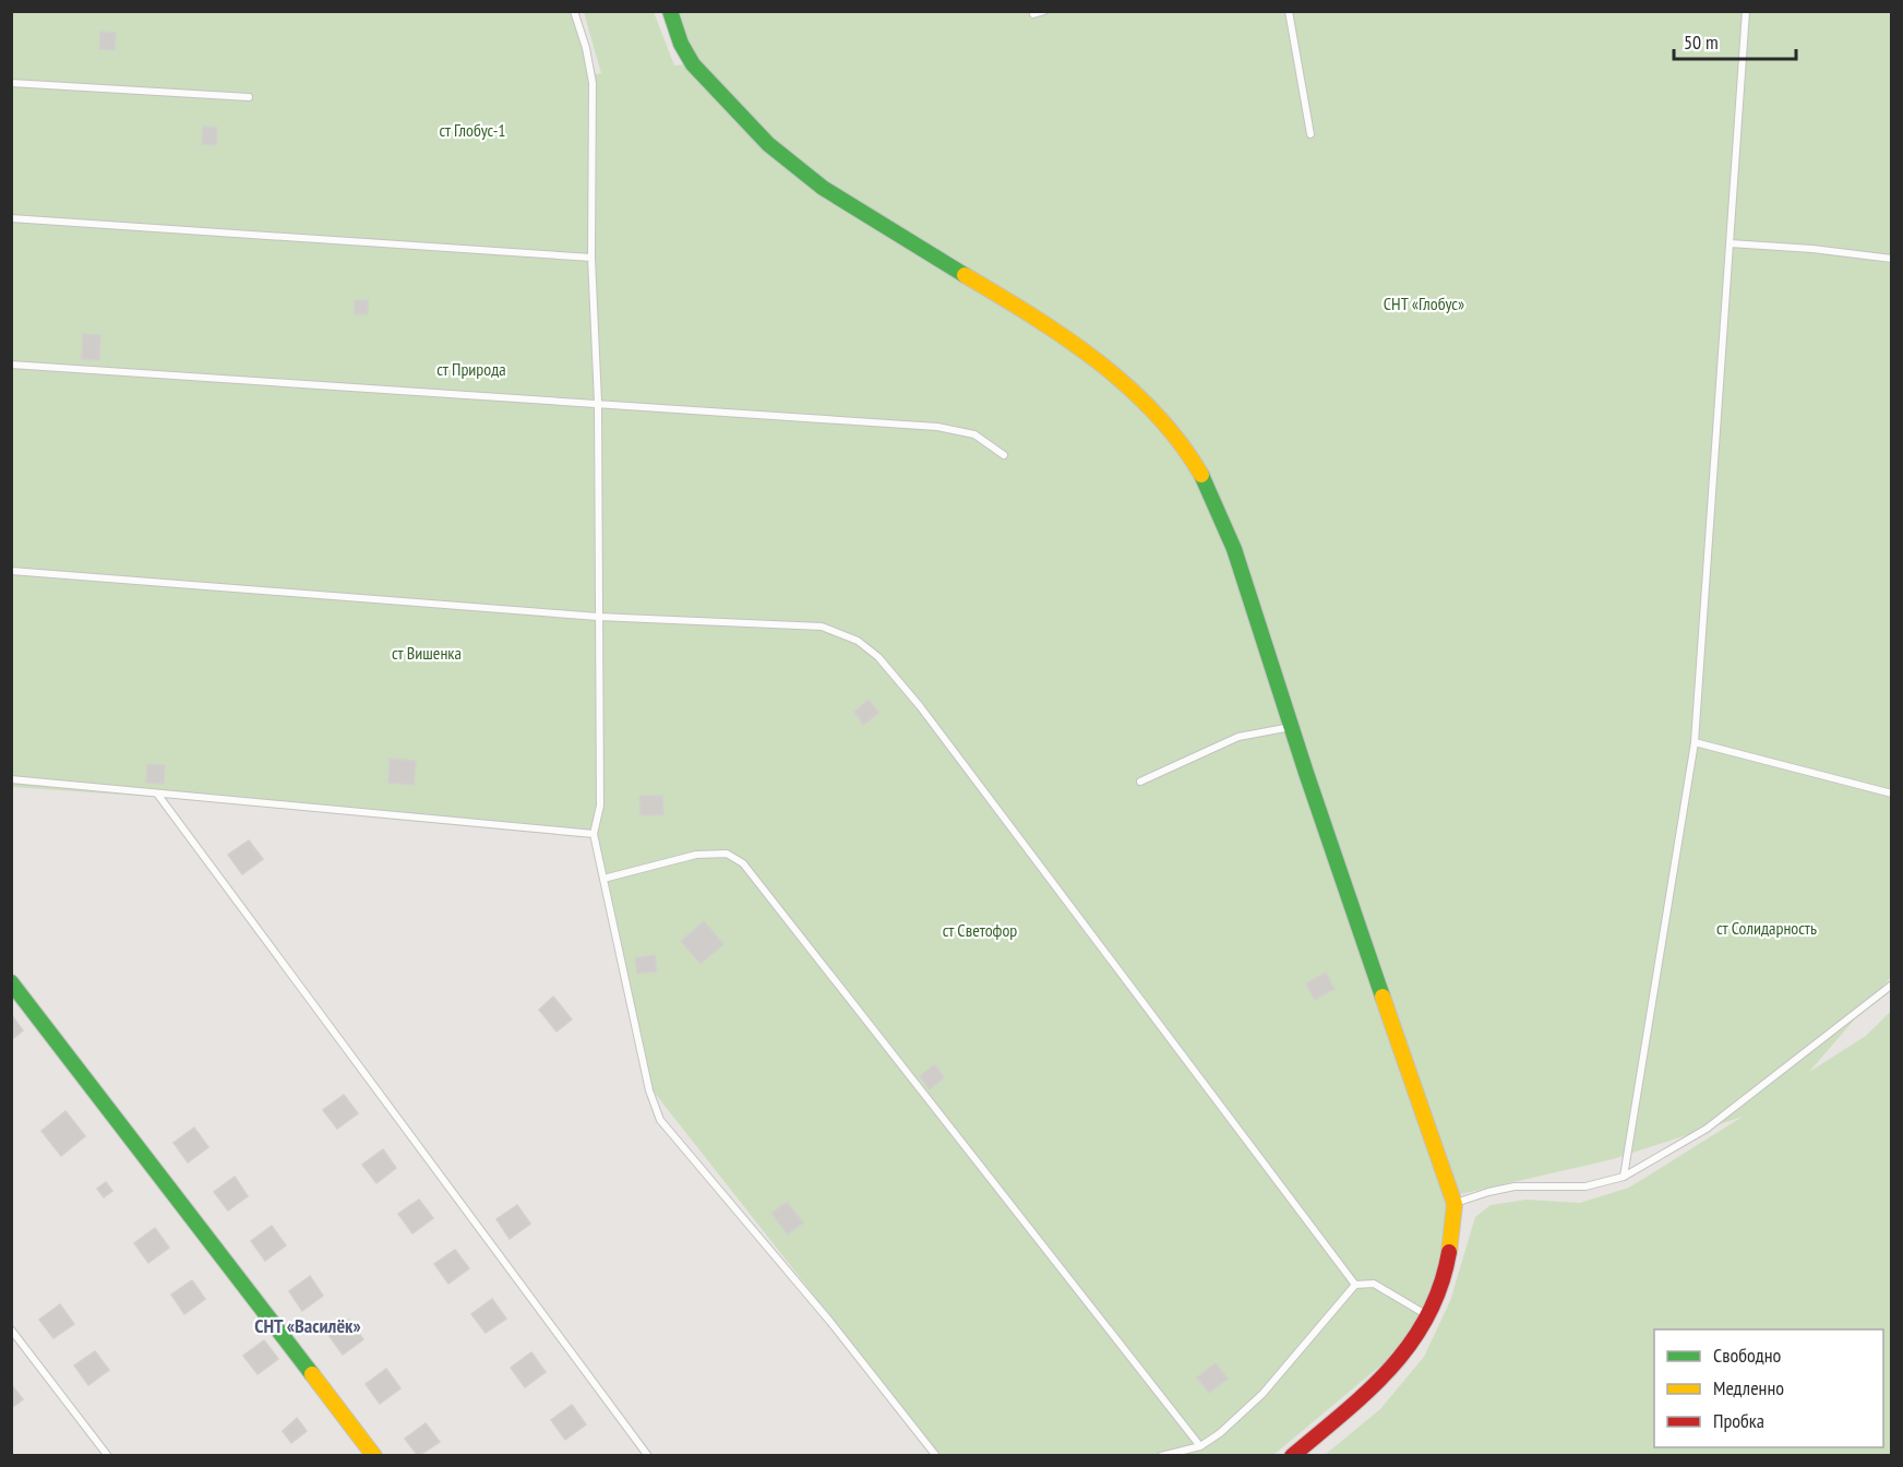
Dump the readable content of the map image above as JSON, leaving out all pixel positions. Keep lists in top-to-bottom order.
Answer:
{
  "districts": ["СНТ «Василёк»"],
  "parks": [
    "ст Глобус-1",
    "СНТ «Глобус»",
    "ст Природа",
    "ст Вишенка",
    "ст Солидарность",
    "ст Светофор"
  ],
  "legend": ["Свободно", "Медленно", "Пробка"],
  "scale_bar": "50 m"
}
